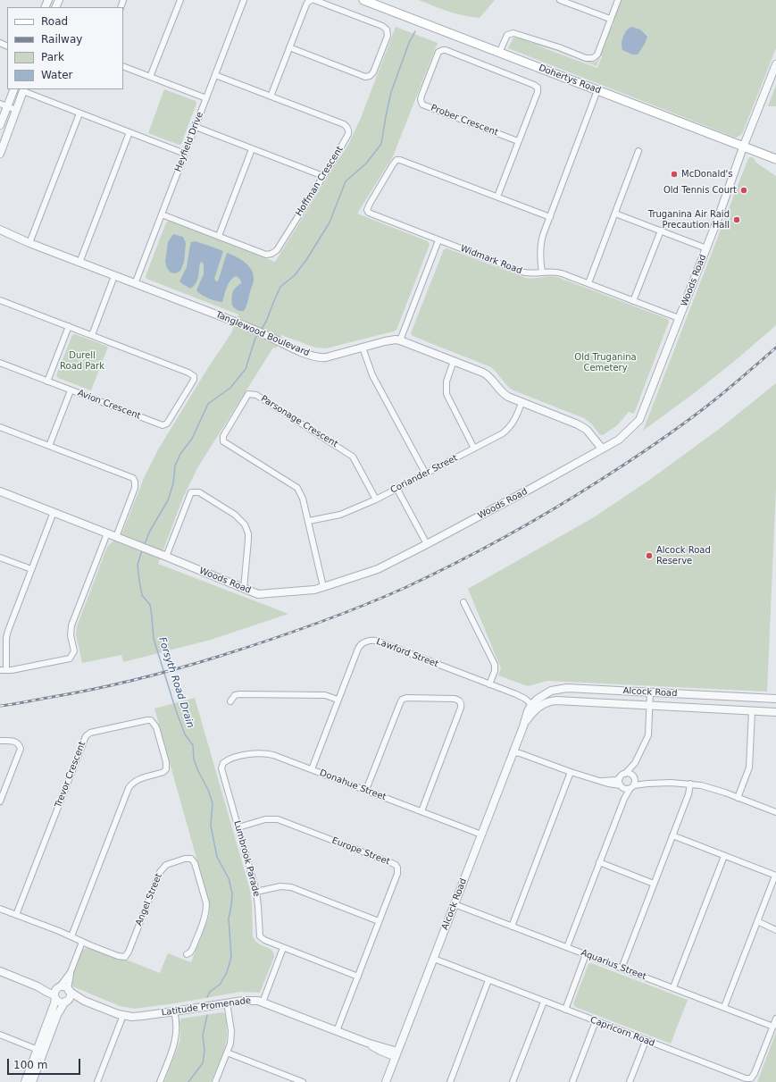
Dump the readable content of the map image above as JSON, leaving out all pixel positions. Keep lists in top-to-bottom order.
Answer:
{
  "streets": {
    "main road": ["Dohertys Road"],
    "street": [
      "Prober Crescent",
      "Heyfield Drive",
      "Hoffman Crescent",
      "Widmark Road",
      "Woods Road",
      "Tanglewood Boulevard",
      "Avion Crescent",
      "Parsonage Crescent",
      "Coriander Street",
      "Lawford Street",
      "Alcock Road",
      "Trevor Crescent",
      "Donahue Street",
      "Europe Street",
      "Lumbrook Parade",
      "Angel Street",
      "Aquarius Street",
      "Latitude Promenade",
      "Capricorn Road"
    ]
  },
  "crossings": [
    ["Dohertys Road", "Woods Road"],
    ["Heyfield Drive", "Hoffman Crescent"],
    ["Heyfield Drive", "Tanglewood Boulevard"],
    ["Widmark Road", "Woods Road"],
    ["Woods Road", "Tanglewood Boulevard"],
    ["Tanglewood Boulevard", "Coriander Street"],
    ["Parsonage Crescent", "Coriander Street"],
    ["Lawford Street", "Alcock Road"],
    ["Lawford Street", "Donahue Street"],
    ["Alcock Road", "Donahue Street"],
    ["Alcock Road", "Aquarius Street"],
    ["Alcock Road", "Latitude Promenade"],
    ["Alcock Road", "Capricorn Road"],
    ["Donahue Street", "Lumbrook Parade"],
    ["Europe Street", "Lumbrook Parade"],
    ["Europe Street", "Latitude Promenade"],
    ["Aquarius Street", "Capricorn Road"]
  ],
  "water": ["Forsyth Road Drain"],
  "parks": ["Durell Road Park", "Old Truganina Cemetery"],
  "places": [
    "McDonald's",
    "Old Tennis Court",
    "Truganina Air Raid Precaution Hall",
    "Alcock Road Reserve"
  ],
  "legend": [
    "Road",
    "Railway",
    "Park",
    "Water"
  ],
  "scale_bar": "100 m"
}
